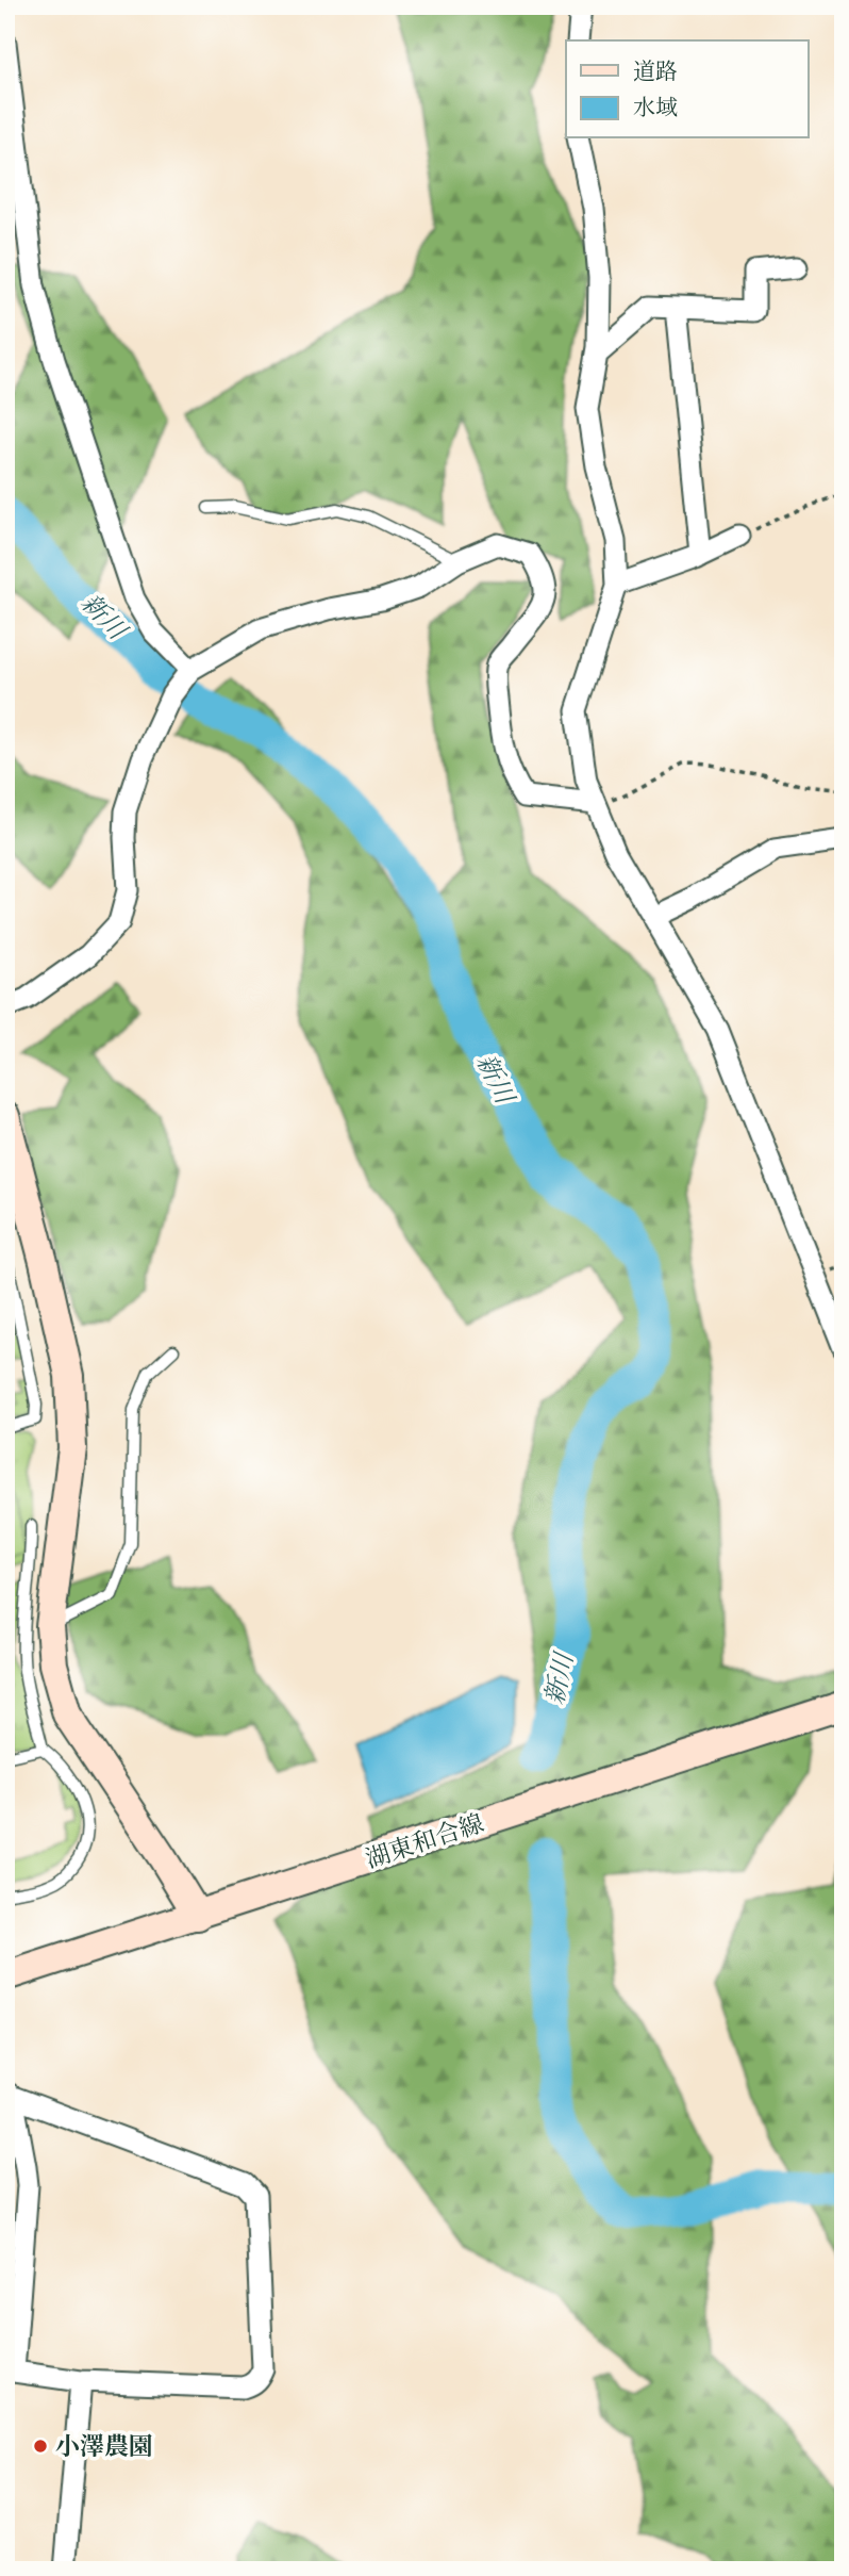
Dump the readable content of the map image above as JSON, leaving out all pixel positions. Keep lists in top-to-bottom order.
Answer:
{
  "streets": {
    "main road": ["湖東和合線"]
  },
  "water": ["新川"],
  "places": ["小澤農園"],
  "legend": ["道路", "水域"]
}
